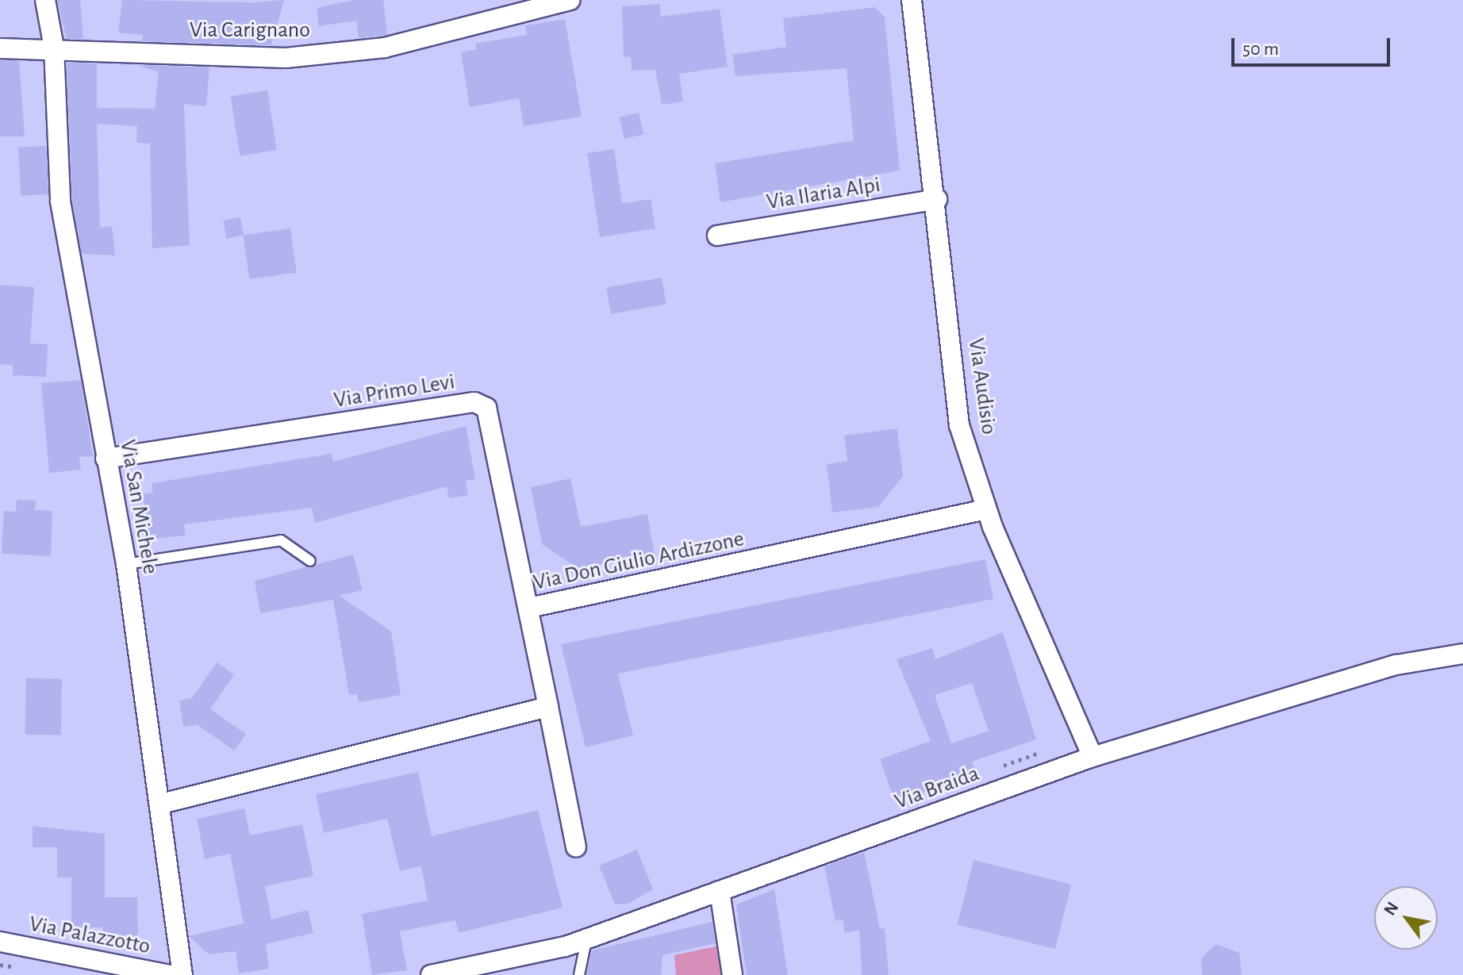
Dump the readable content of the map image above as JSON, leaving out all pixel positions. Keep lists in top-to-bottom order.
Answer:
{
  "streets": {
    "street": [
      "Via Carignano",
      "Via Ilaria Alpi",
      "Via Audisio",
      "Via Primo Levi",
      "Via San Michele",
      "Via Don Giulio Ardizzone",
      "Via Braida",
      "Via Palazzotto"
    ]
  },
  "crossings": [
    ["Via Carignano", "Via San Michele"],
    ["Via Ilaria Alpi", "Via Audisio"],
    ["Via Audisio", "Via Don Giulio Ardizzone"],
    ["Via Audisio", "Via Braida"],
    ["Via Primo Levi", "Via San Michele"],
    ["Via Primo Levi", "Via Don Giulio Ardizzone"]
  ],
  "scale_bar": "50 m",
  "north": "top left"
}
